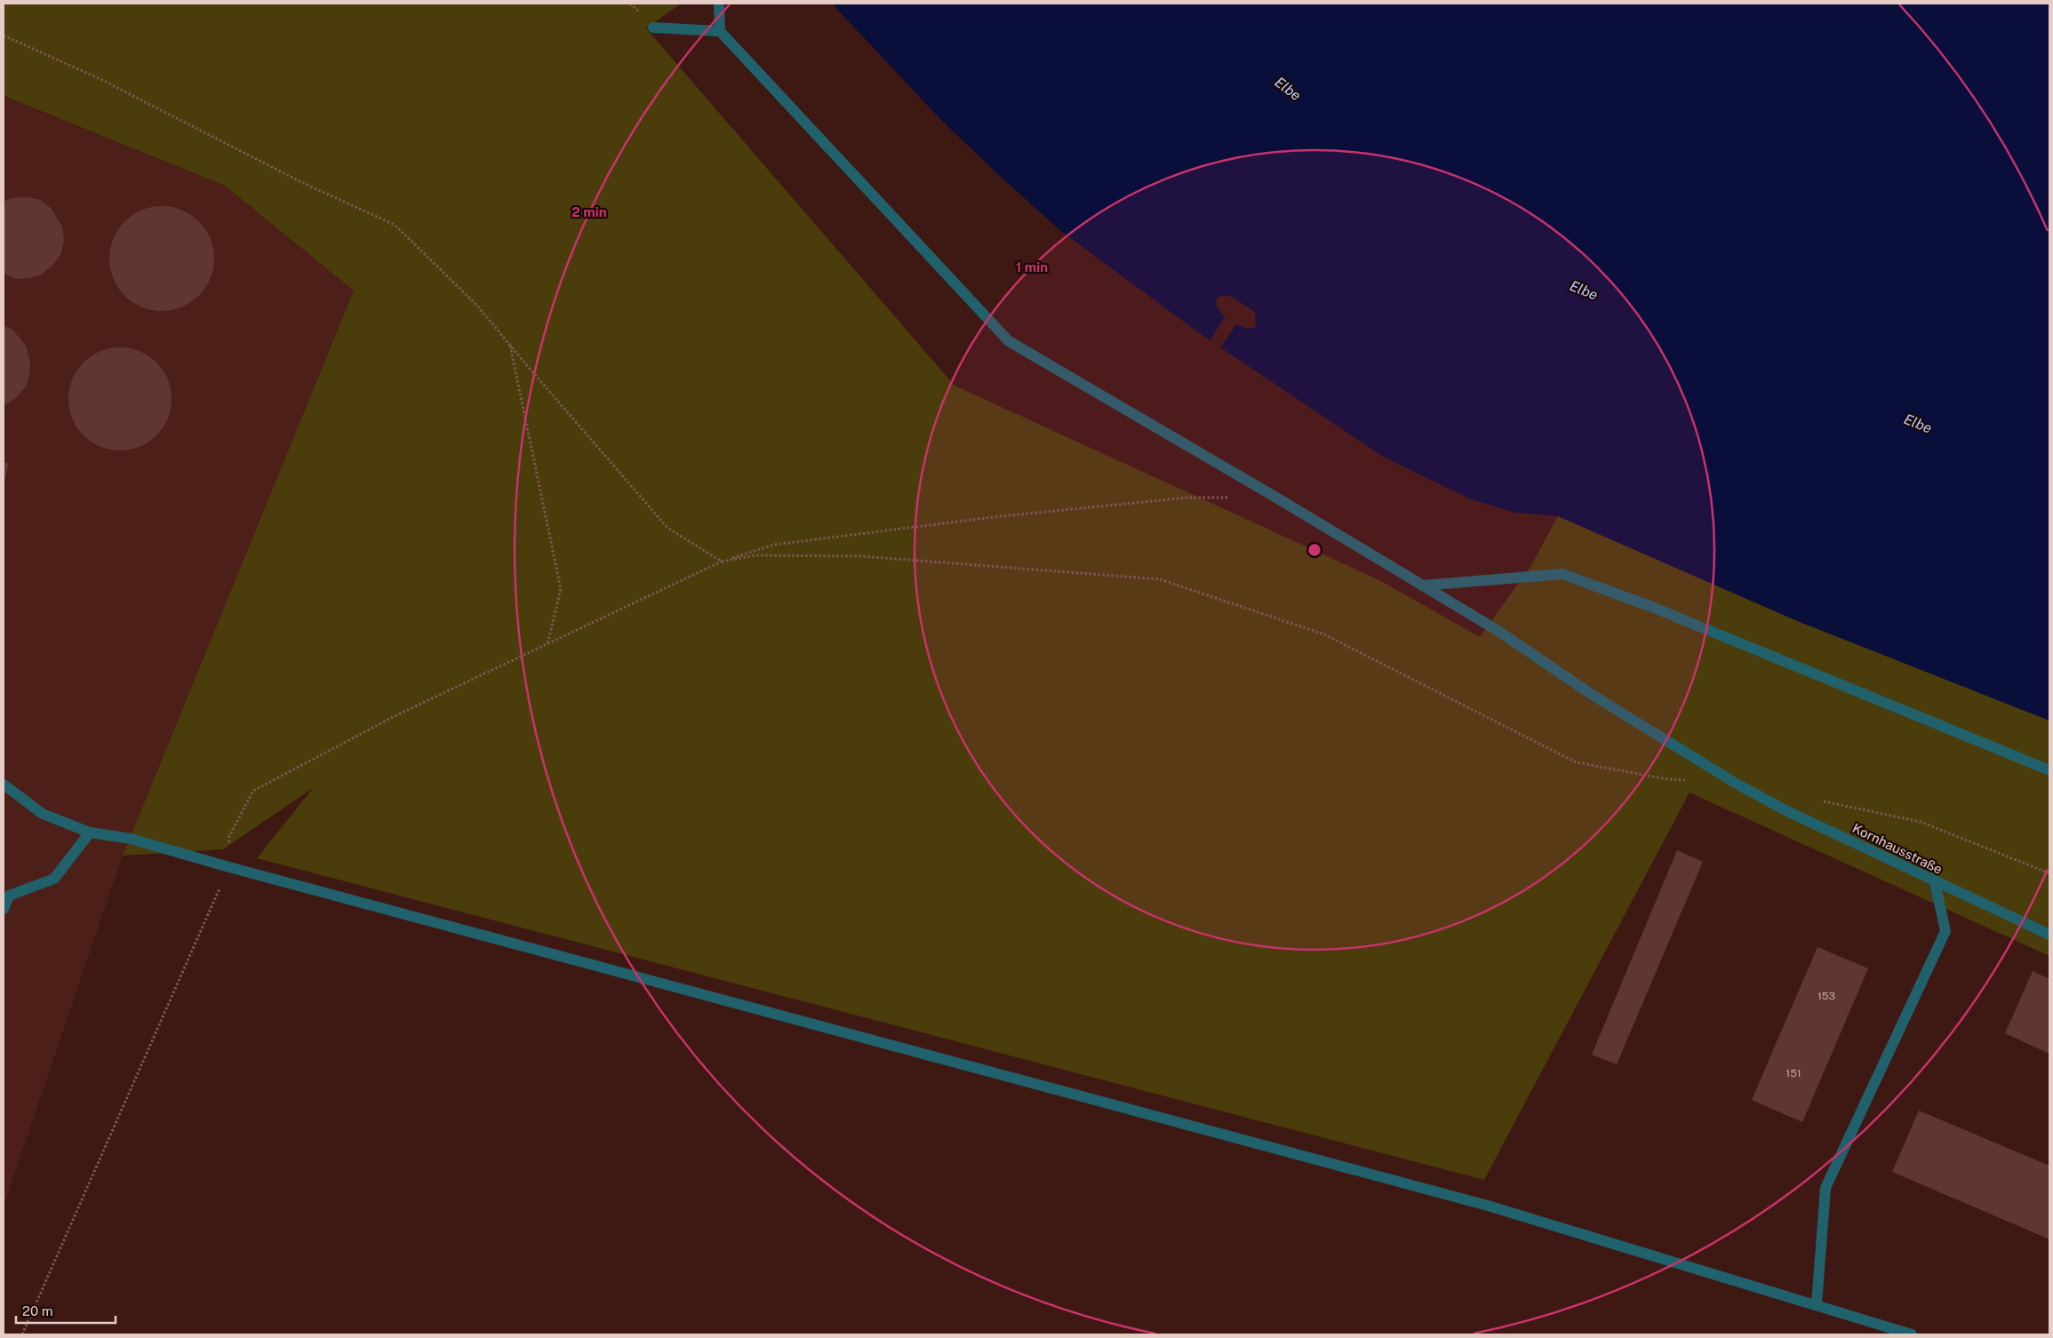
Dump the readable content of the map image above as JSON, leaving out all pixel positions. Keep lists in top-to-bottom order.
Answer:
{
  "streets": {
    "street": ["Kornhausstraße"]
  },
  "water": ["Elbe"],
  "house_numbers": ["153", "151"],
  "scale_bar": "20 m",
  "rings": ["2 min", "1 min"]
}
